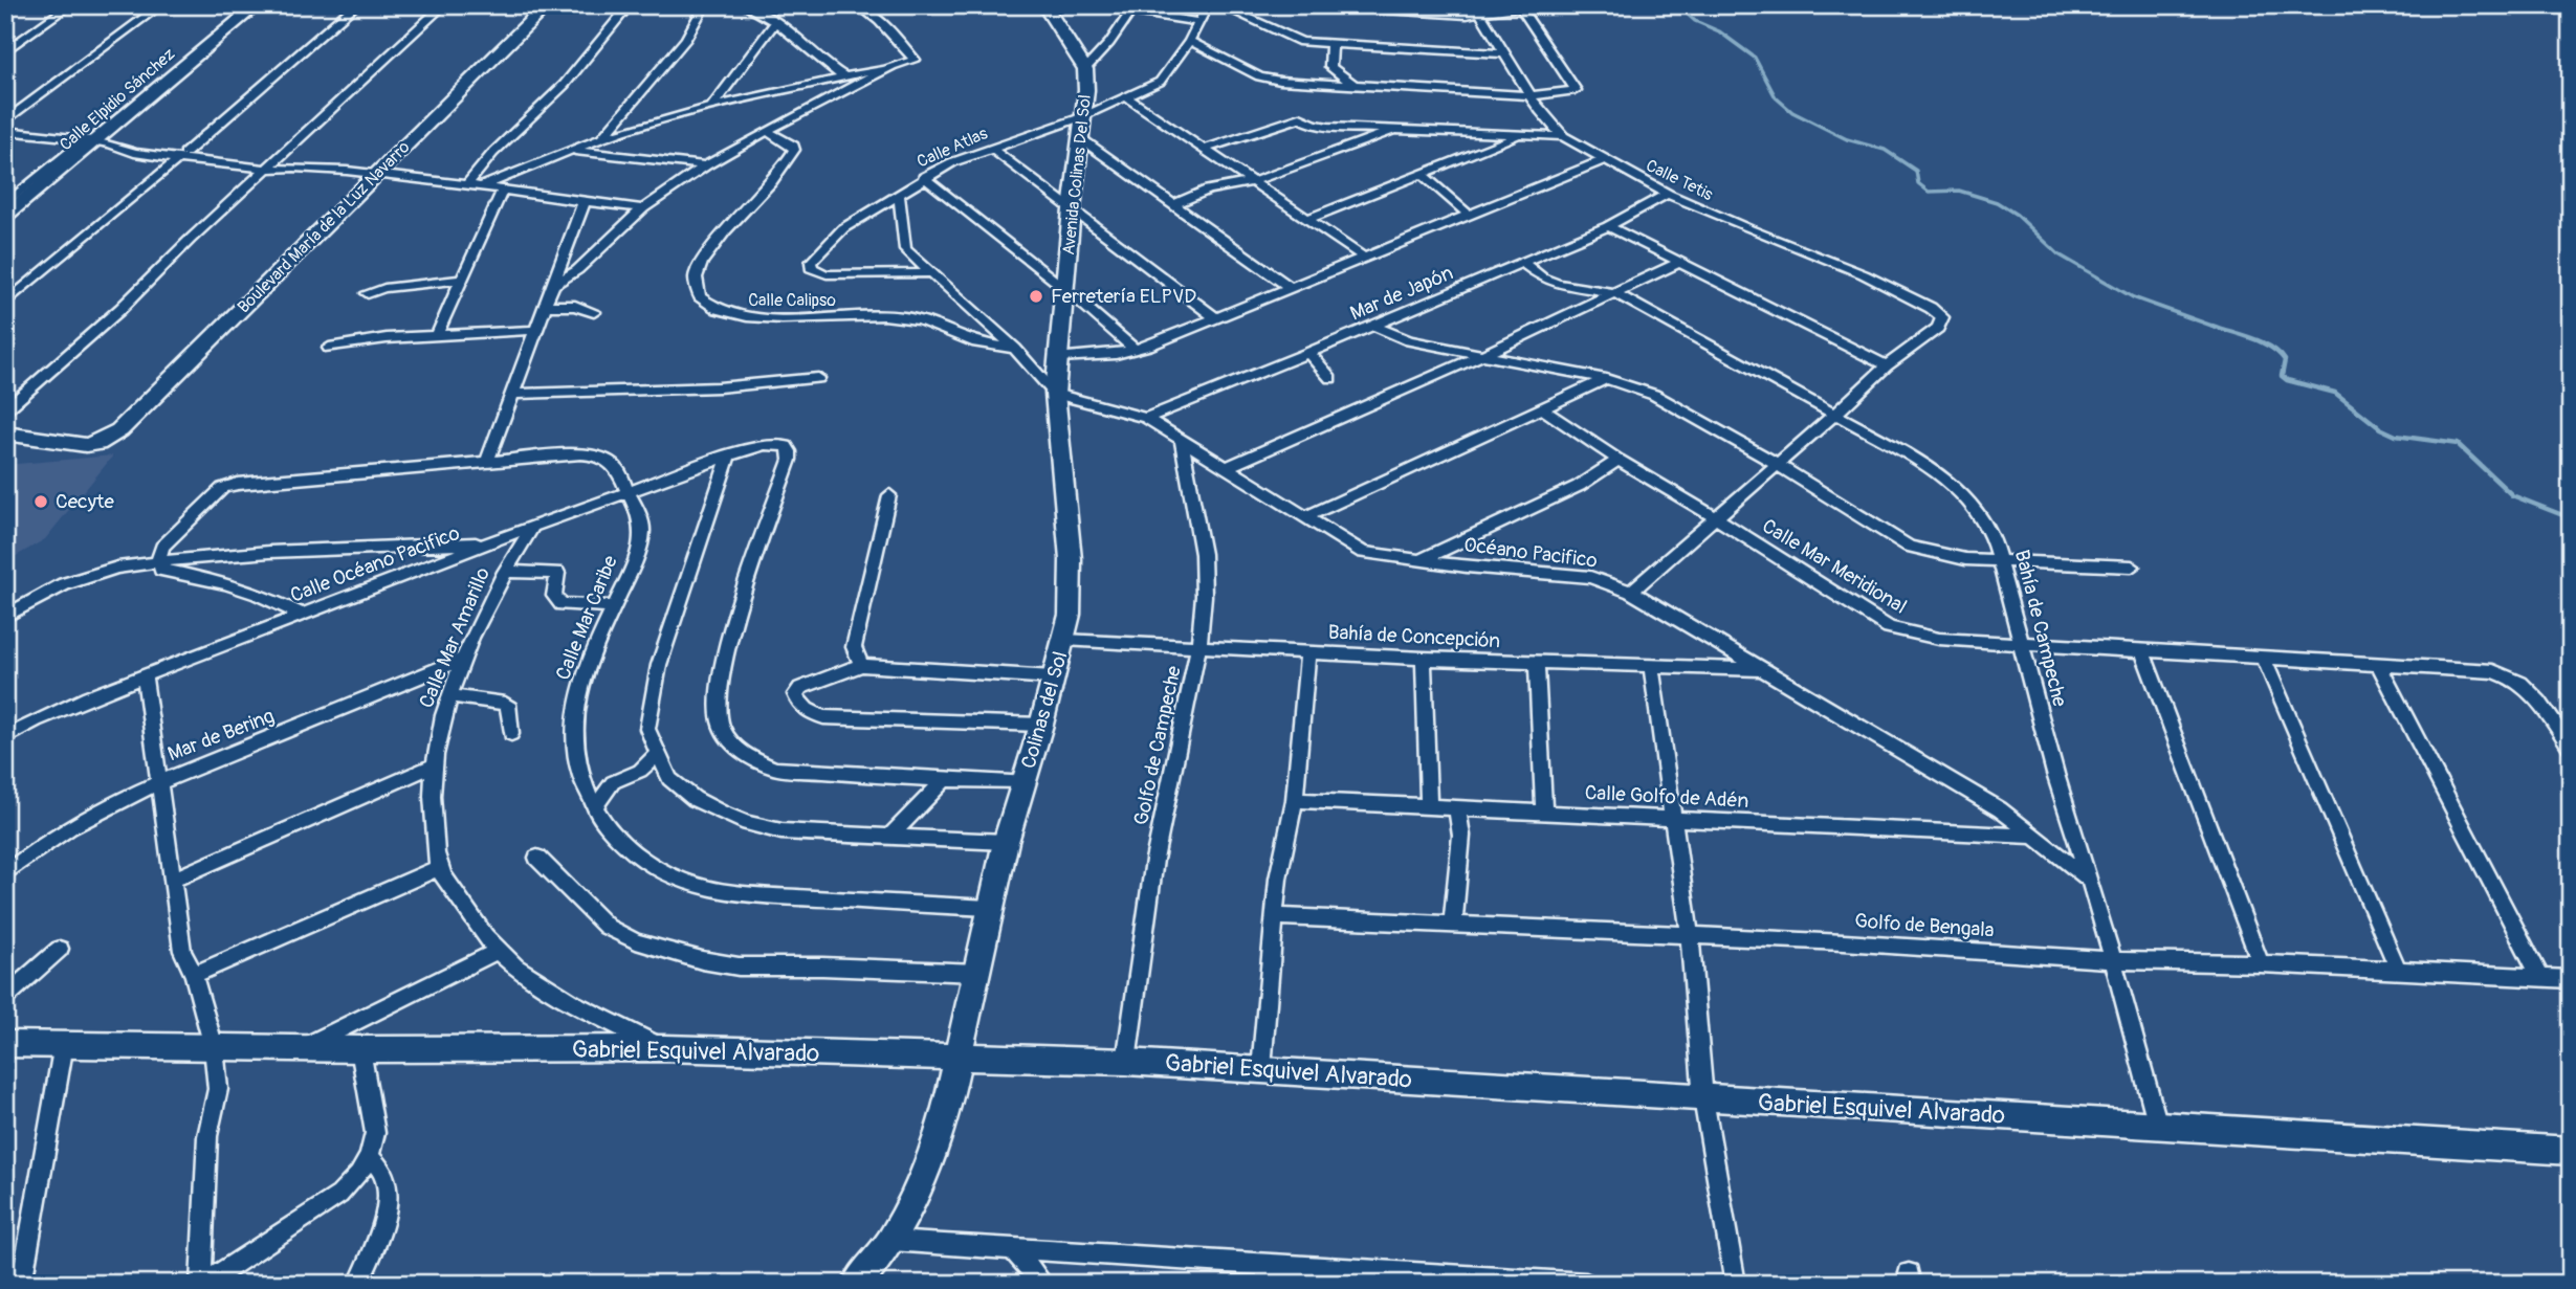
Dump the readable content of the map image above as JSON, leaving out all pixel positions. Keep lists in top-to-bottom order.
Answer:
{
  "streets": {
    "street": [
      "Calle Elpidio Sánchez",
      "Calle Atlas",
      "Avenida Colinas Del Sol",
      "Calle Tetis",
      "Boulevard María de la Luz Navarro",
      "Mar de Japón",
      "Calle Calipso",
      "Océano Pacifico",
      "Calle Océano Pacifico",
      "Calle Mar Meridional",
      "Calle Mar Caribe",
      "Bahía de Campeche",
      "Bahía de Concepción",
      "Calle Mar Amarillo",
      "Colinas del Sol",
      "Mar de Bering",
      "Golfo de Campeche",
      "Calle Golfo de Adén",
      "Golfo de Bengala",
      "Gabriel Esquivel Alvarado"
    ]
  },
  "crossings": [
    ["Calle Atlas", "Avenida Colinas Del Sol"],
    ["Avenida Colinas Del Sol", "Colinas del Sol"],
    ["Calle Tetis", "Mar de Japón"],
    ["Mar de Japón", "Océano Pacifico"],
    ["Océano Pacifico", "Bahía de Campeche"],
    ["Océano Pacifico", "Bahía de Concepción"],
    ["Océano Pacifico", "Colinas del Sol"],
    ["Océano Pacifico", "Golfo de Campeche"],
    ["Océano Pacifico", "Calle Golfo de Adén"],
    ["Calle Océano Pacifico", "Calle Mar Caribe"],
    ["Calle Océano Pacifico", "Calle Mar Amarillo"],
    ["Calle Mar Meridional", "Bahía de Campeche"],
    ["Calle Mar Caribe", "Colinas del Sol"],
    ["Bahía de Campeche", "Golfo de Bengala"],
    ["Bahía de Campeche", "Gabriel Esquivel Alvarado"],
    ["Bahía de Concepción", "Colinas del Sol"],
    ["Bahía de Concepción", "Golfo de Campeche"],
    ["Calle Mar Amarillo", "Mar de Bering"],
    ["Calle Mar Amarillo", "Gabriel Esquivel Alvarado"],
    ["Colinas del Sol", "Gabriel Esquivel Alvarado"],
    ["Golfo de Campeche", "Gabriel Esquivel Alvarado"]
  ],
  "places": ["Ferretería ELPVD", "Cecyte"]
}
